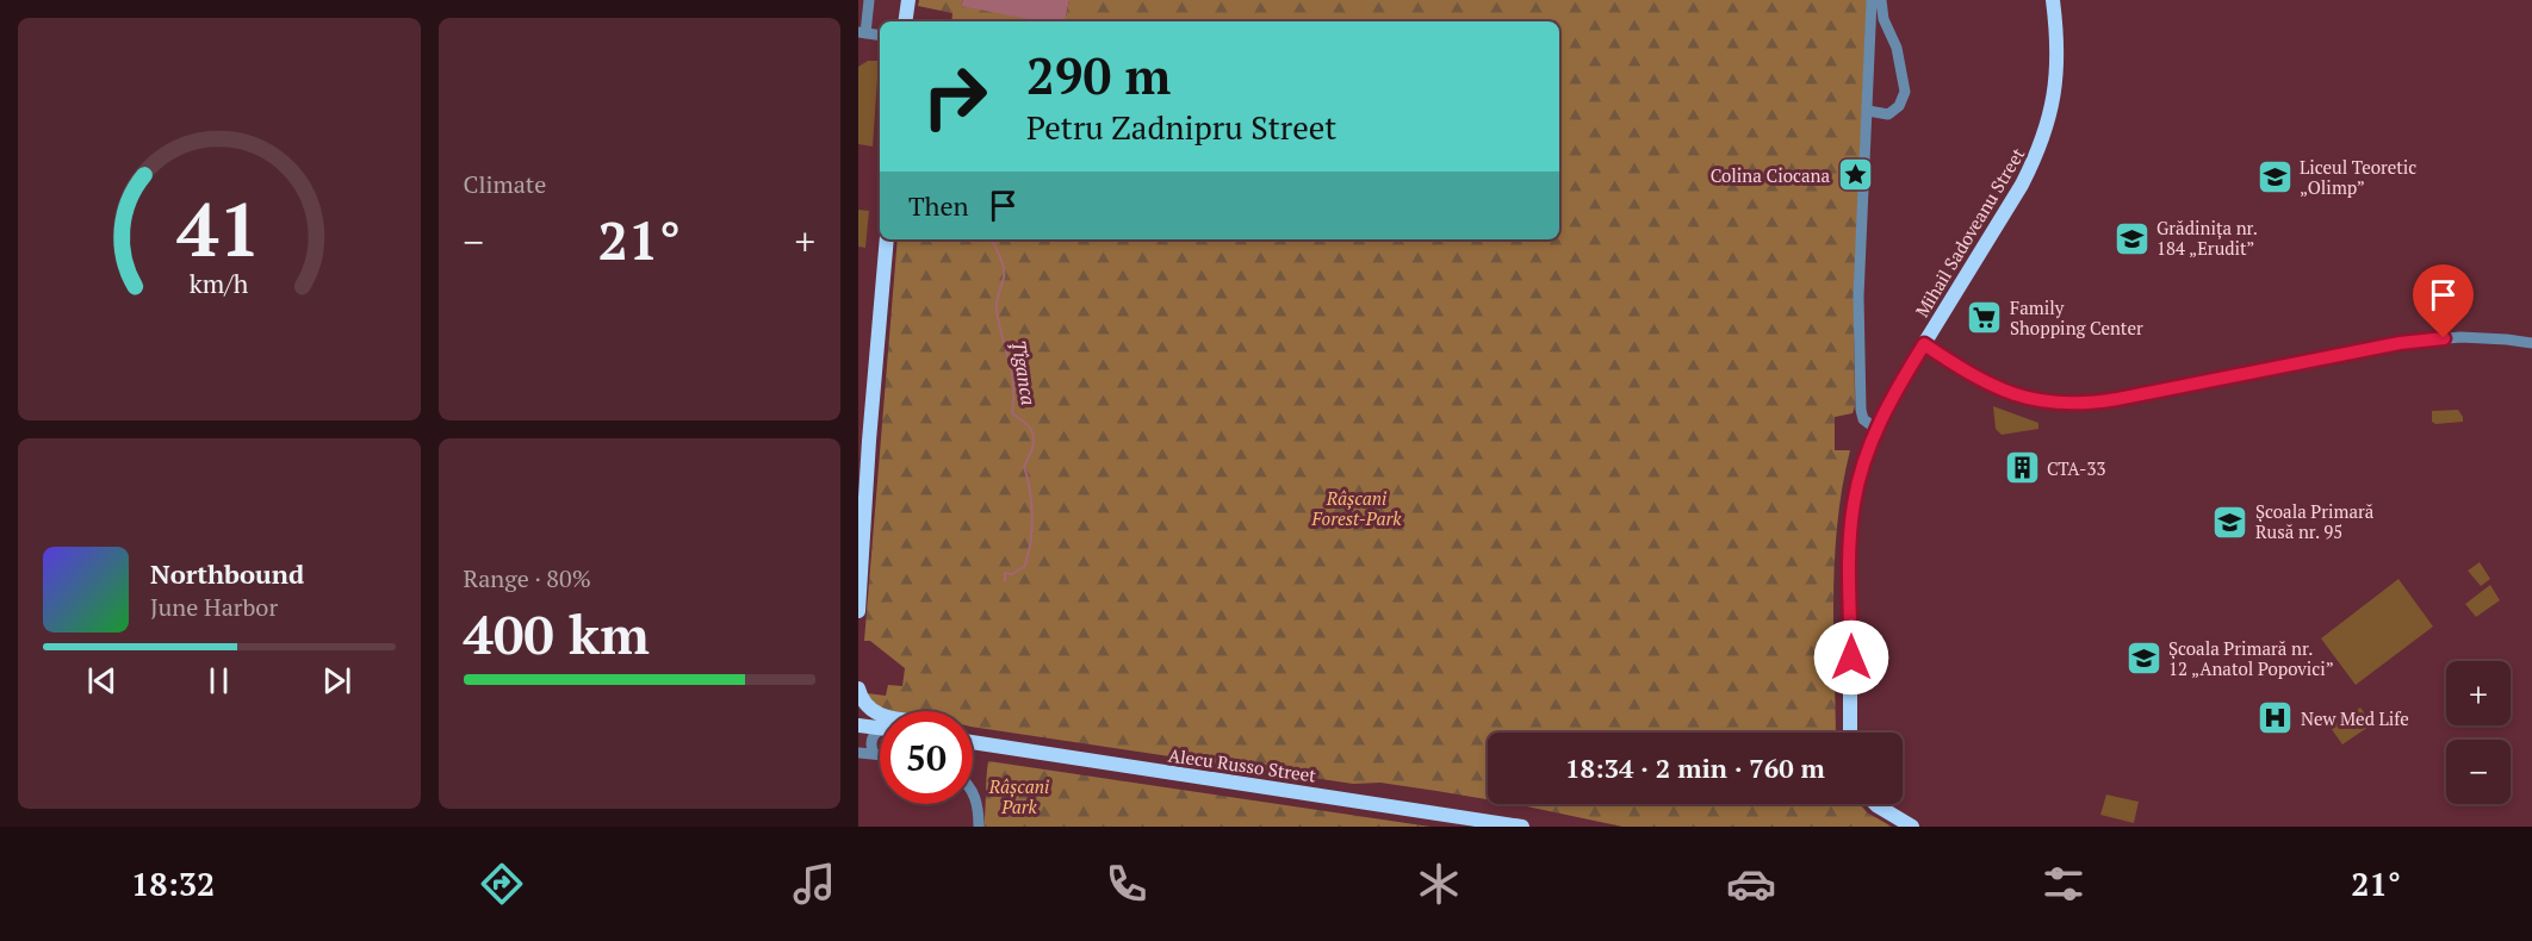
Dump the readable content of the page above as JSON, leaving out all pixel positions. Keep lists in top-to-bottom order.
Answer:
{
  "streets": {
    "main road": ["Mihail Sadoveanu Street", "Alecu Russo Street"]
  },
  "water": ["Țîganca"],
  "parks": ["Râșcani Forest-Park", "Râșcani Park"],
  "places": {
    "place": ["Colina Ciocana"],
    "school or university": [
      "Liceul Teoretic „Olimp”",
      "Grădinița nr. 184 „Erudit”",
      "Școala Primară Rusă nr. 95",
      "Școala Primară nr. 12 „Anatol Popovici”"
    ],
    "supermarket": ["Family Shopping Center"],
    "building": ["CTA-33"],
    "hospital": ["New Med Life"]
  },
  "page": {
    "tile": [
      "Climate",
      ["Range · 80%", "400 km"]
    ],
    "turn": ["290 m", "Petru Zadnipru Street"],
    "then": "Then",
    "heat": ["−", "21°", "+"],
    "song": ["Northbound", "June Harbor"],
    "map_buttons": ["+", "−"],
    "limit": "50",
    "trip": "18:34 · 2 min · 760 m",
    "tabs": ["18:32", "21°"],
    "gauge": ["41", "km/h"]
  }
}
